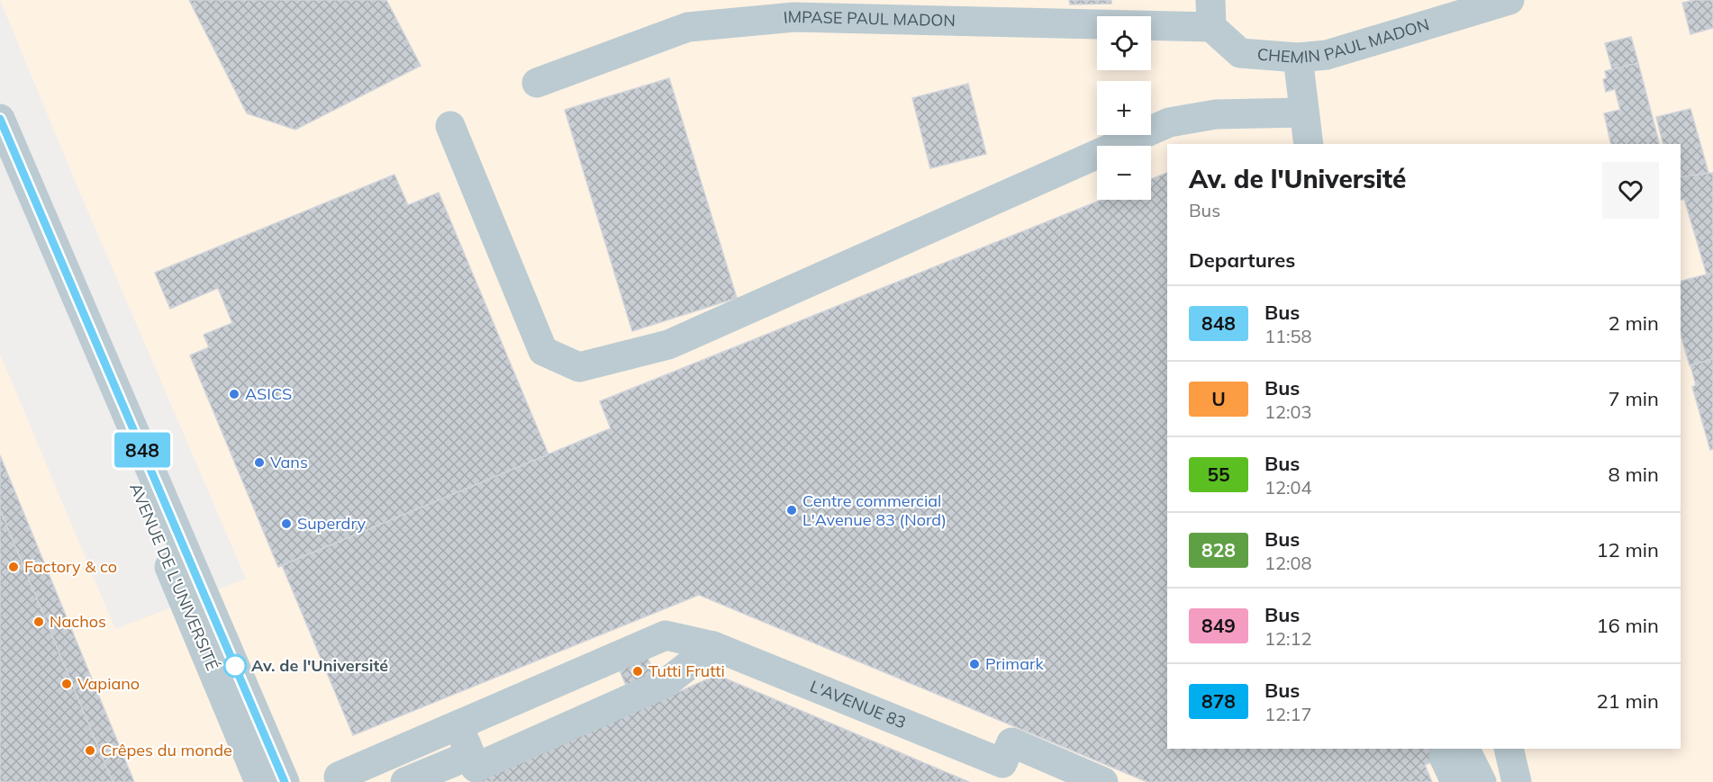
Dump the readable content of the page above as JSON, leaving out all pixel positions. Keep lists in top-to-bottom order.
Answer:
{
  "streets": {
    "street": [
      "IMPASE PAUL MADON",
      "CHEMIN PAUL MADON",
      "AVENUE DE L'UNIVERSITÉ",
      "L'AVENUE 83"
    ]
  },
  "crossings": [
    ["IMPASE PAUL MADON", "CHEMIN PAUL MADON"]
  ],
  "places": [
    "ASICS",
    "Vans",
    "Centre commercial L'Avenue 83 (Nord)",
    "Superdry",
    "Factory & co",
    "Nachos",
    "Primark",
    "Av. de l'Université",
    "Tutti Frutti",
    "Vapiano",
    "Crêpes du monde"
  ],
  "lines": ["bus line 848"],
  "page": {
    "on_map": "848",
    "map_buttons": ["+", "−"],
    "heading": [
      ["Av. de l'Université", "Bus"],
      "Departures"
    ],
    "list": [
      {
        "mark": "848",
        "name": "Bus",
        "note": "11:58",
        "value": "2 min"
      },
      {
        "mark": "U",
        "name": "Bus",
        "note": "12:03",
        "value": "7 min"
      },
      {
        "mark": "55",
        "name": "Bus",
        "note": "12:04",
        "value": "8 min"
      },
      {
        "mark": "828",
        "name": "Bus",
        "note": "12:08",
        "value": "12 min"
      },
      {
        "mark": "849",
        "name": "Bus",
        "note": "12:12",
        "value": "16 min"
      },
      {
        "mark": "878",
        "name": "Bus",
        "note": "12:17",
        "value": "21 min"
      }
    ]
  }
}
